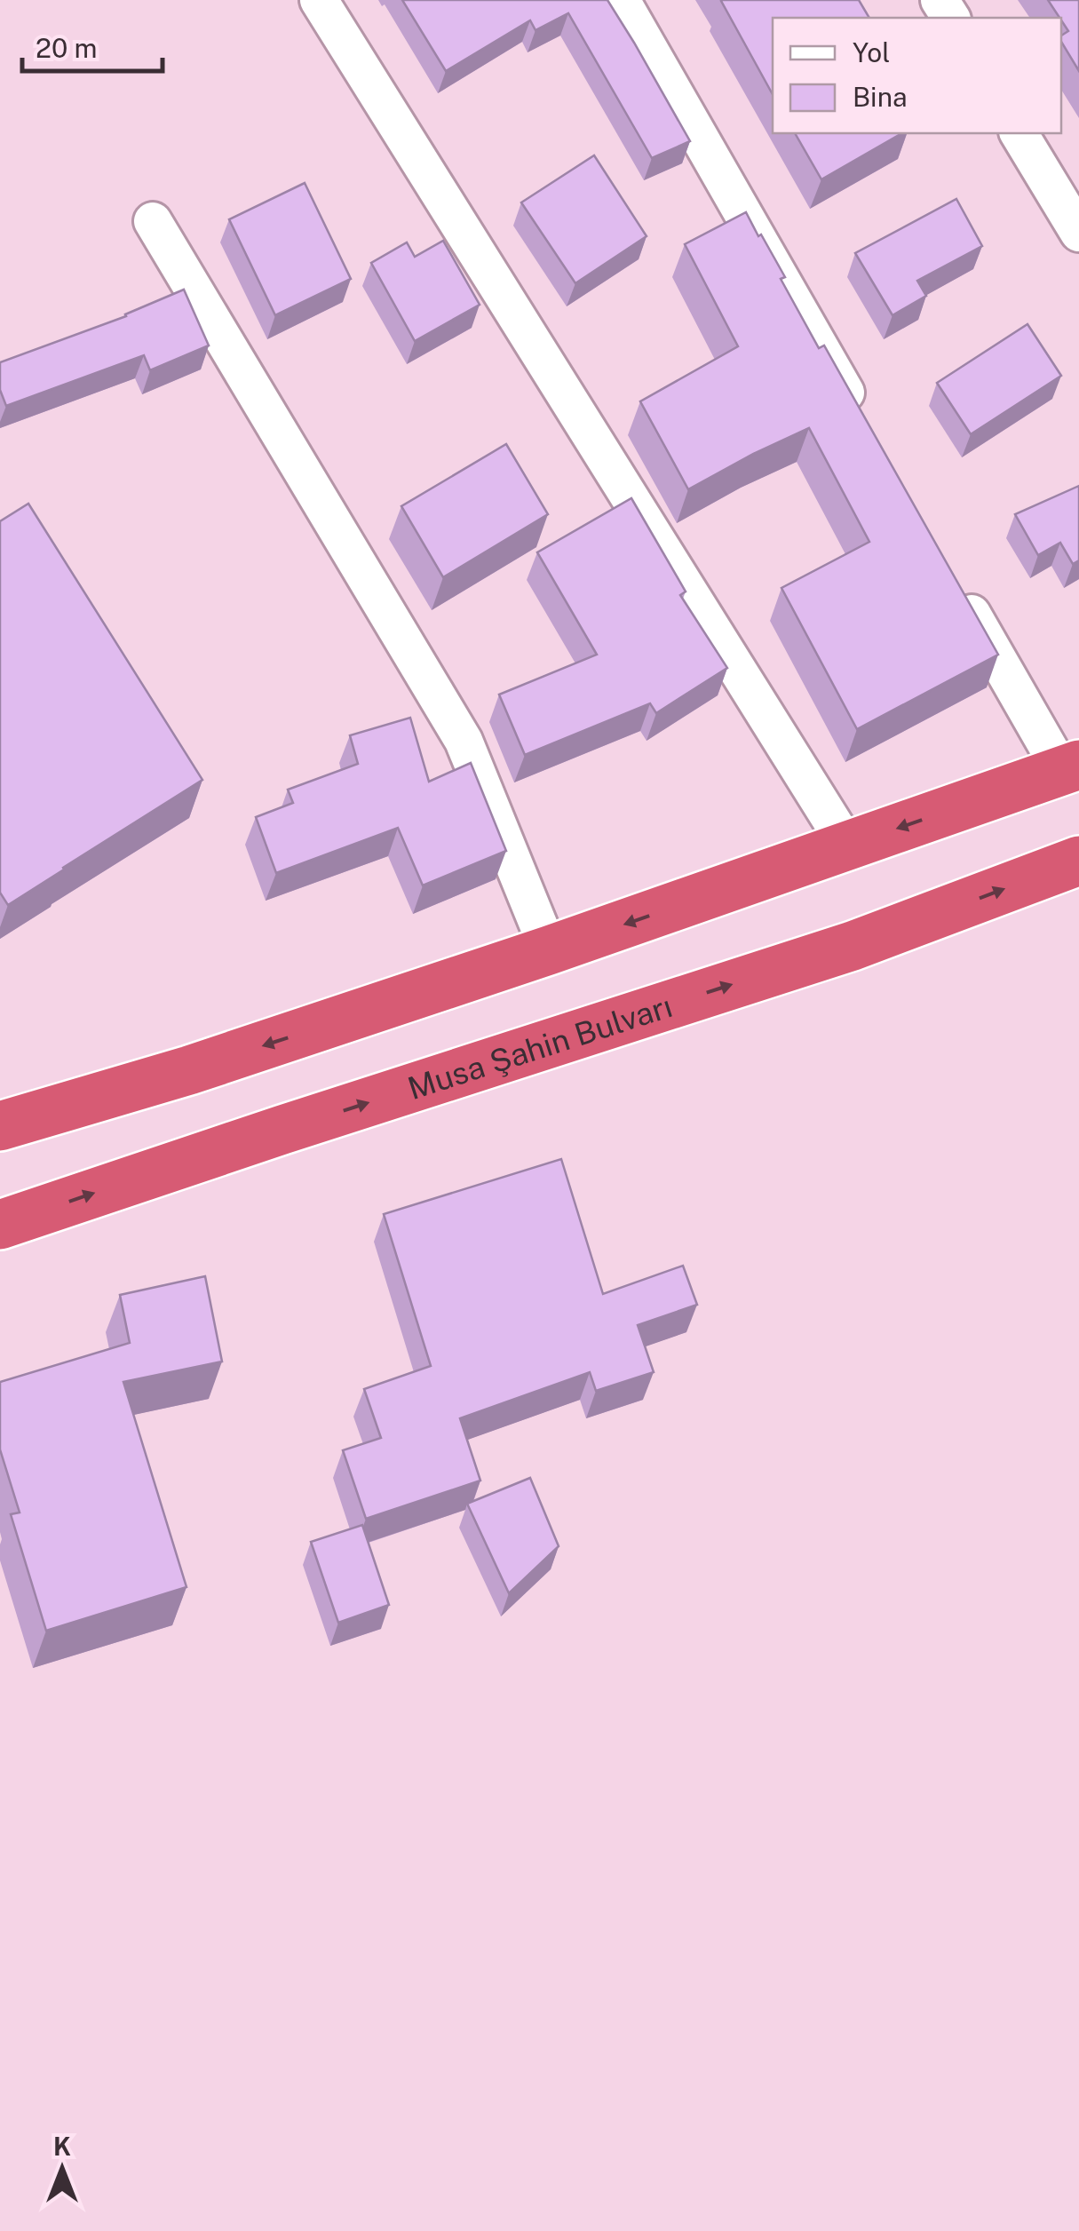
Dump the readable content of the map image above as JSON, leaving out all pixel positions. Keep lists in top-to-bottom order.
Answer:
{
  "streets": {
    "highway": ["Musa Şahin Bulvarı"]
  },
  "legend": ["Yol", "Bina"],
  "scale_bar": "20 m",
  "north": "top"
}
